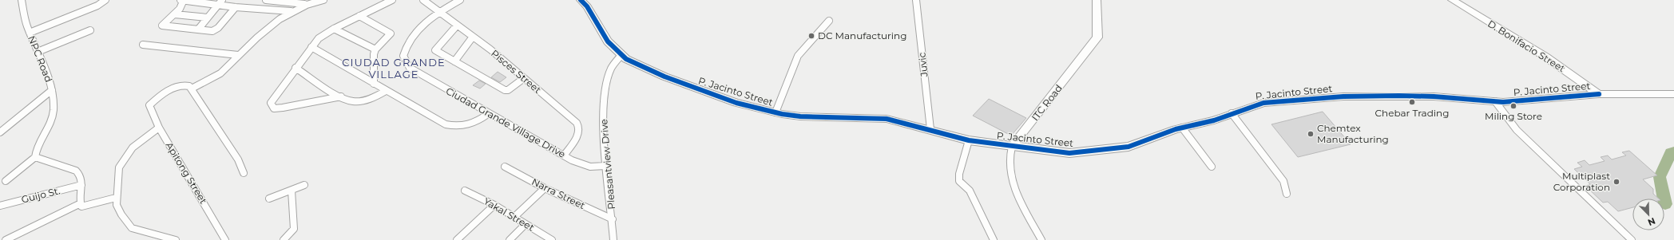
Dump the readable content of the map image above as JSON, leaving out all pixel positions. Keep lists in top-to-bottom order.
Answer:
{
  "streets": {
    "street": [
      "D. Bonifacio Street",
      "NPC Road",
      "Juvic",
      "Pisces Street",
      "P. Jacinto Street",
      "ITC Road",
      "Ciudad Grande Village Drive",
      "Pleasantview Drive",
      "Apitong Street",
      "Narra Street",
      "Guijo St.",
      "Yakal Street"
    ]
  },
  "crossings": [
    ["D. Bonifacio Street", "P. Jacinto Street"],
    ["Juvic", "P. Jacinto Street"],
    ["Pisces Street", "Ciudad Grande Village Drive"],
    ["P. Jacinto Street", "ITC Road"],
    ["P. Jacinto Street", "Pleasantview Drive"],
    ["Ciudad Grande Village Drive", "Pleasantview Drive"],
    ["Pleasantview Drive", "Narra Street"]
  ],
  "districts": ["CIUDAD GRANDE VILLAGE"],
  "places": [
    "DC Manufacturing",
    "Chebar Trading",
    "Miling Store",
    "Chemtex Manufacturing",
    "Multiplast Corporation"
  ],
  "north": "bottom right"
}
